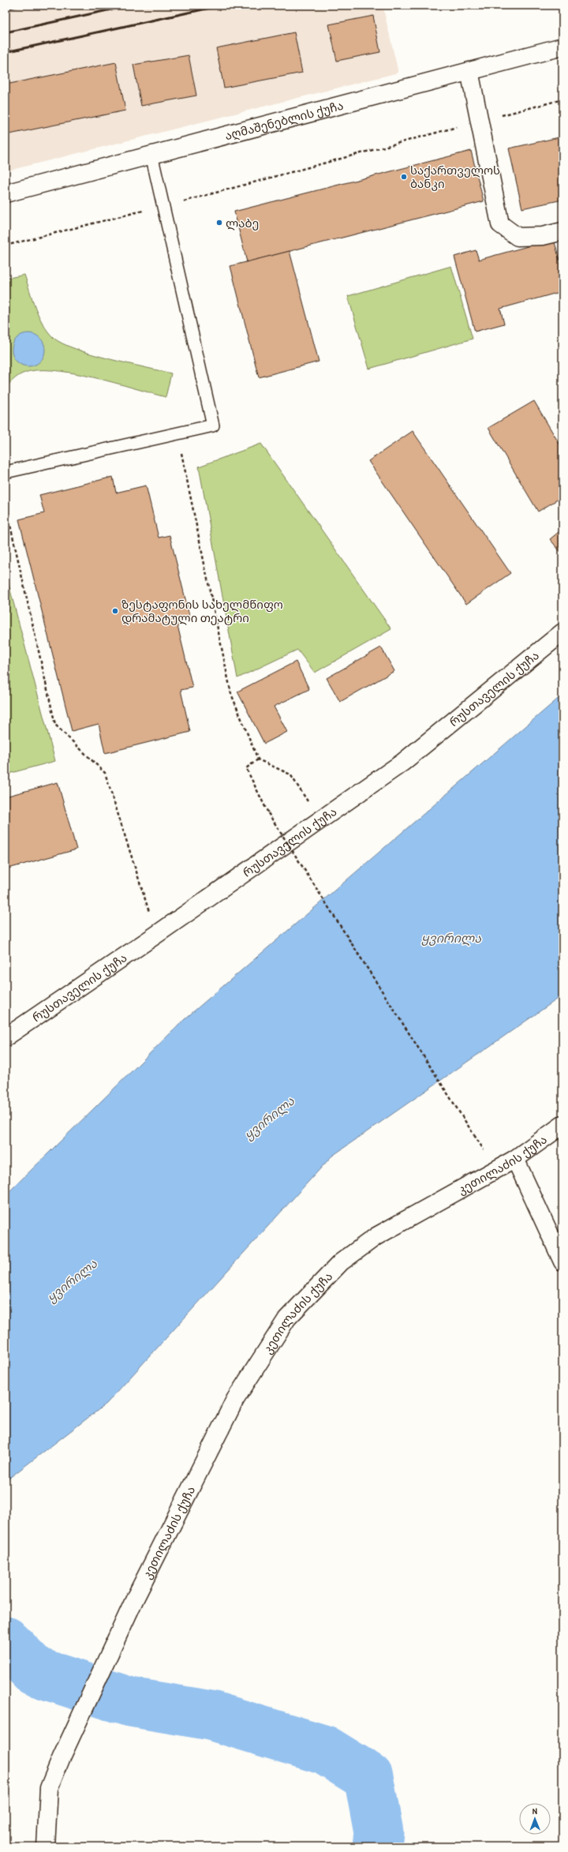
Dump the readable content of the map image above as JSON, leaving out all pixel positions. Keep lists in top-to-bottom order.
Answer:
{
  "streets": {
    "street": ["აღმაშენებლის ქუჩა", "რუსთაველის ქუჩა", "კეთილაძის ქუჩა"]
  },
  "water": ["ყვირილა"],
  "places": ["საქართველოს ბანკი", "ლაბე", "ზესტაფონის სახელმწიფო დრამატული თეატრი"],
  "north": "top"
}
